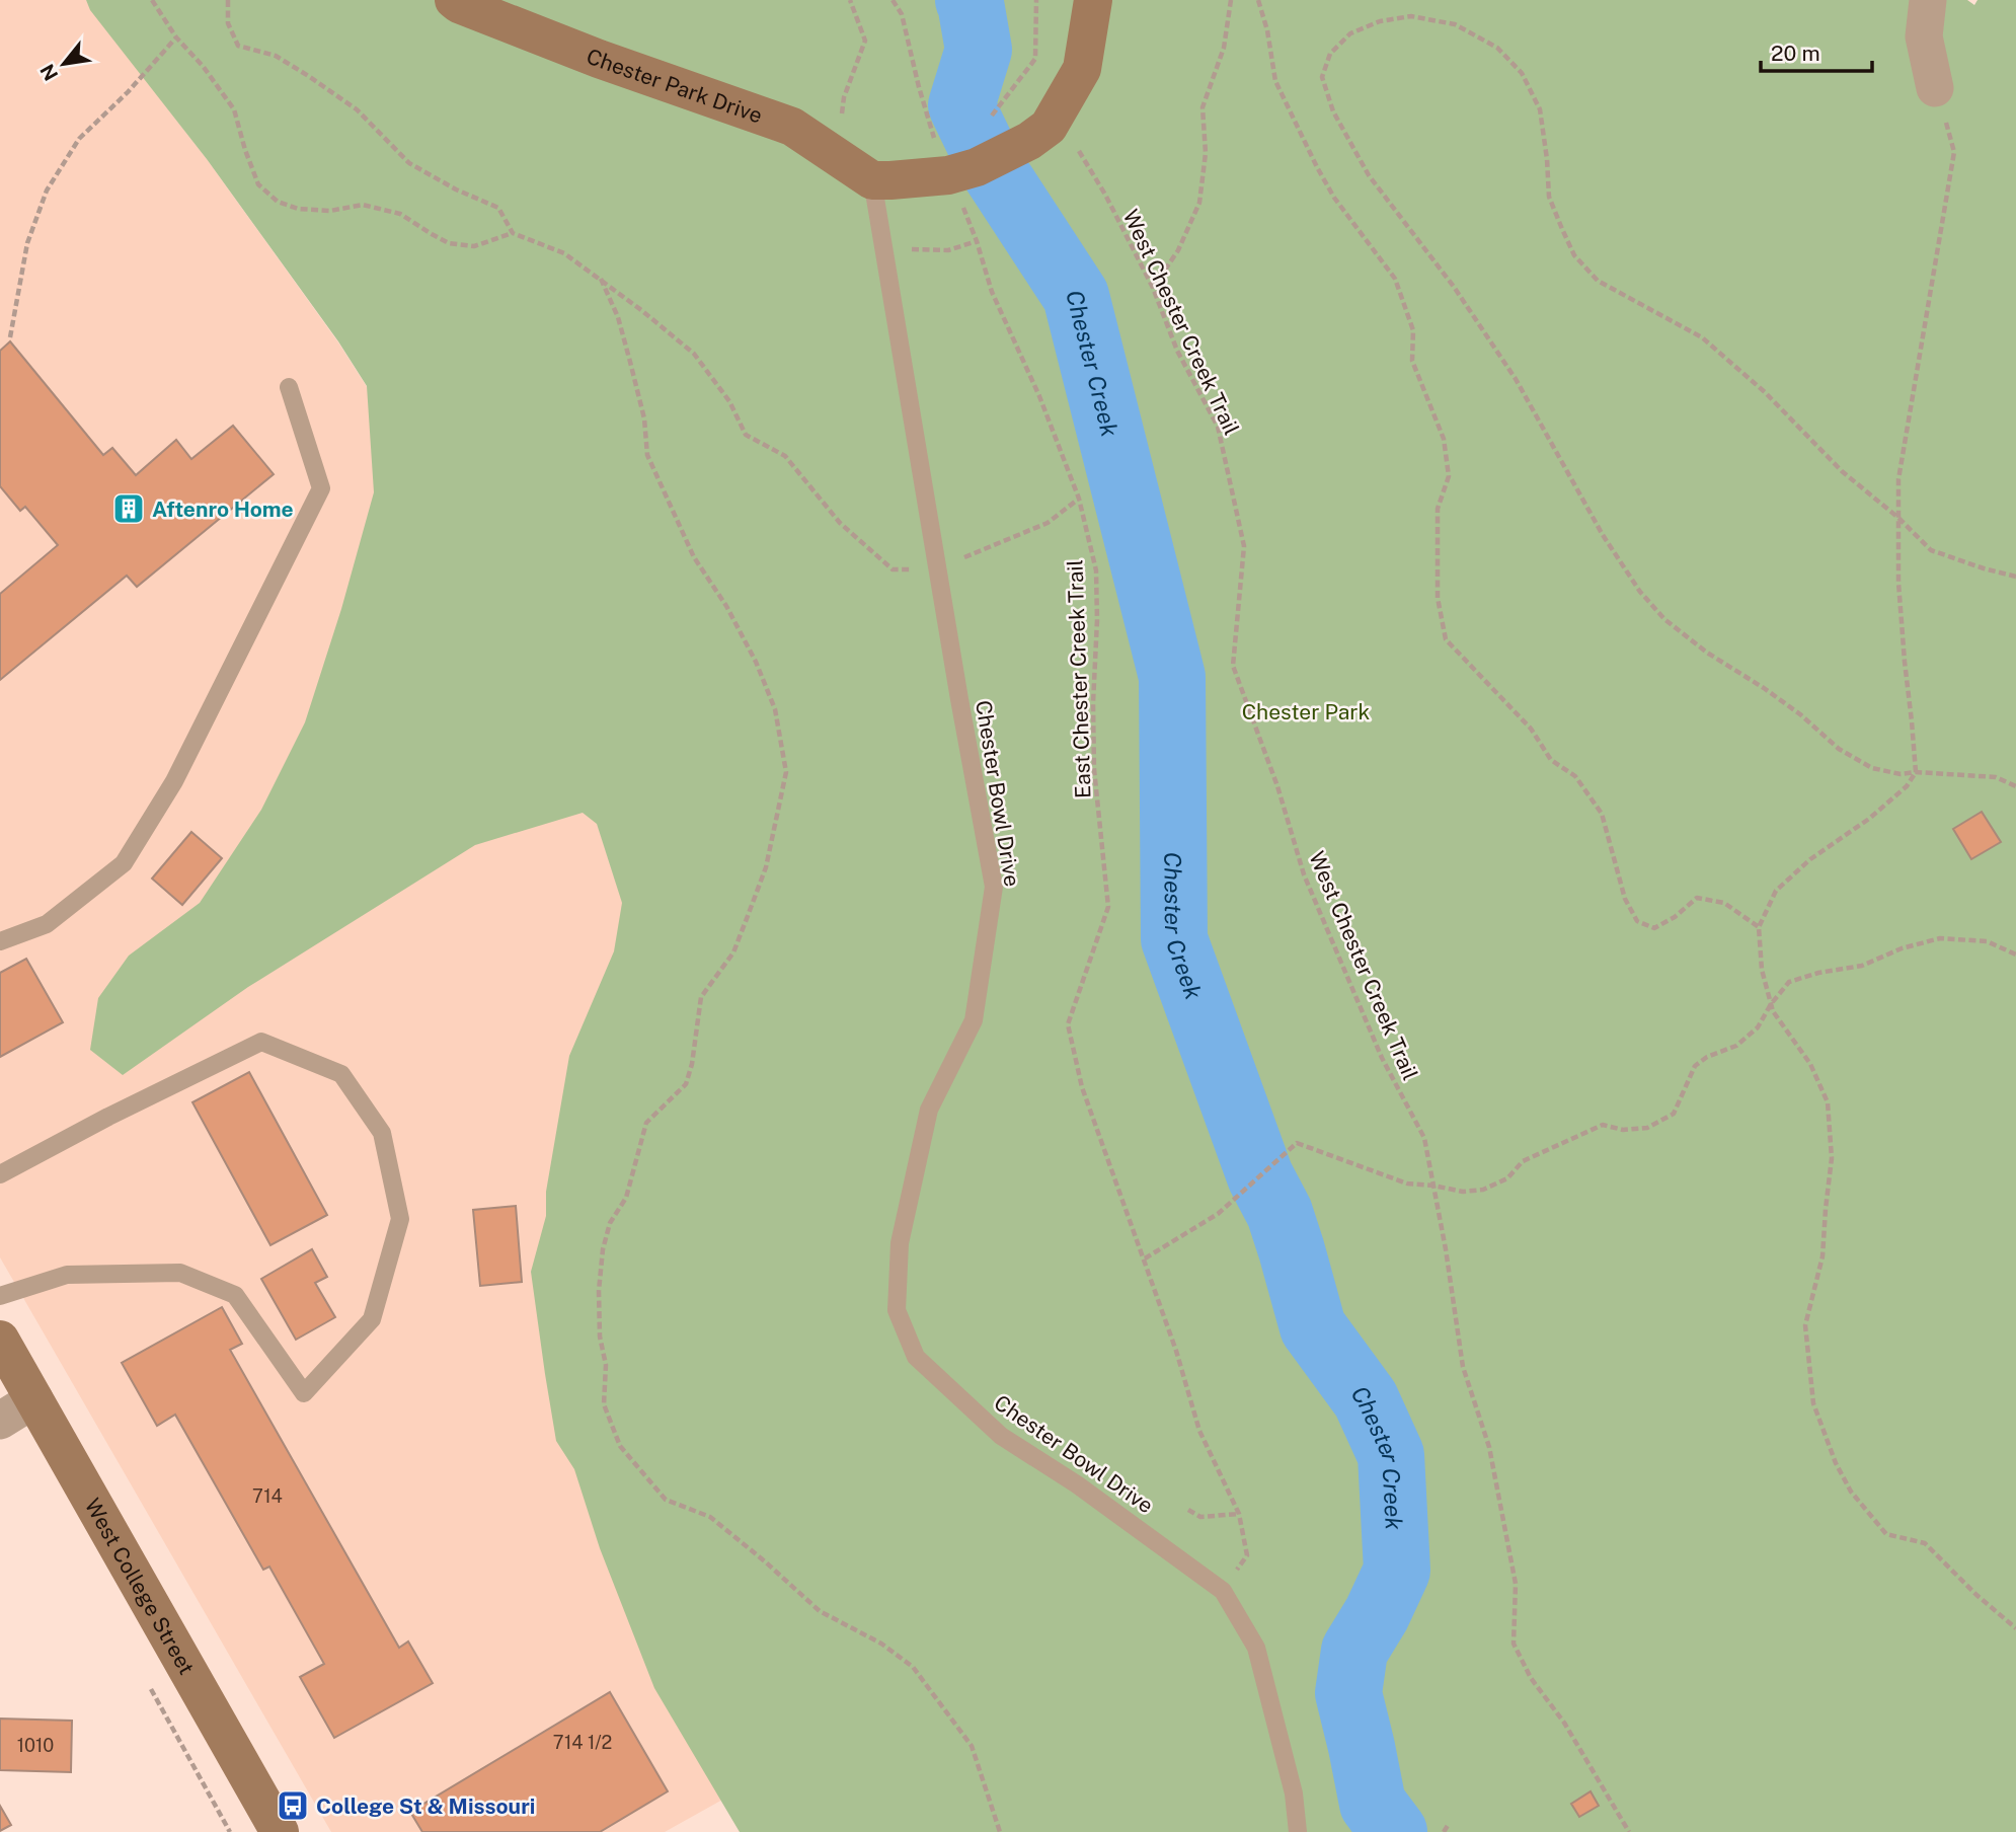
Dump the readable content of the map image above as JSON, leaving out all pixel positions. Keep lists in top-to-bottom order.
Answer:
{
  "streets": {
    "street": ["Chester Park Drive", "West College Street"],
    "lane": ["Chester Bowl Drive"],
    "path": ["West Chester Creek Trail", "East Chester Creek Trail"]
  },
  "crossings": [
    ["Chester Park Drive", "Chester Bowl Drive"],
    ["East Chester Creek Trail", "Chester Bowl Drive"]
  ],
  "water": ["Chester Creek"],
  "parks": ["Chester Park"],
  "places": {
    "building": ["Aftenro Home"],
    "bus stop": ["College St & Missouri"]
  },
  "house_numbers": ["714", "714 1/2", "1010"],
  "scale_bar": "20 m",
  "north": "bottom left"
}
